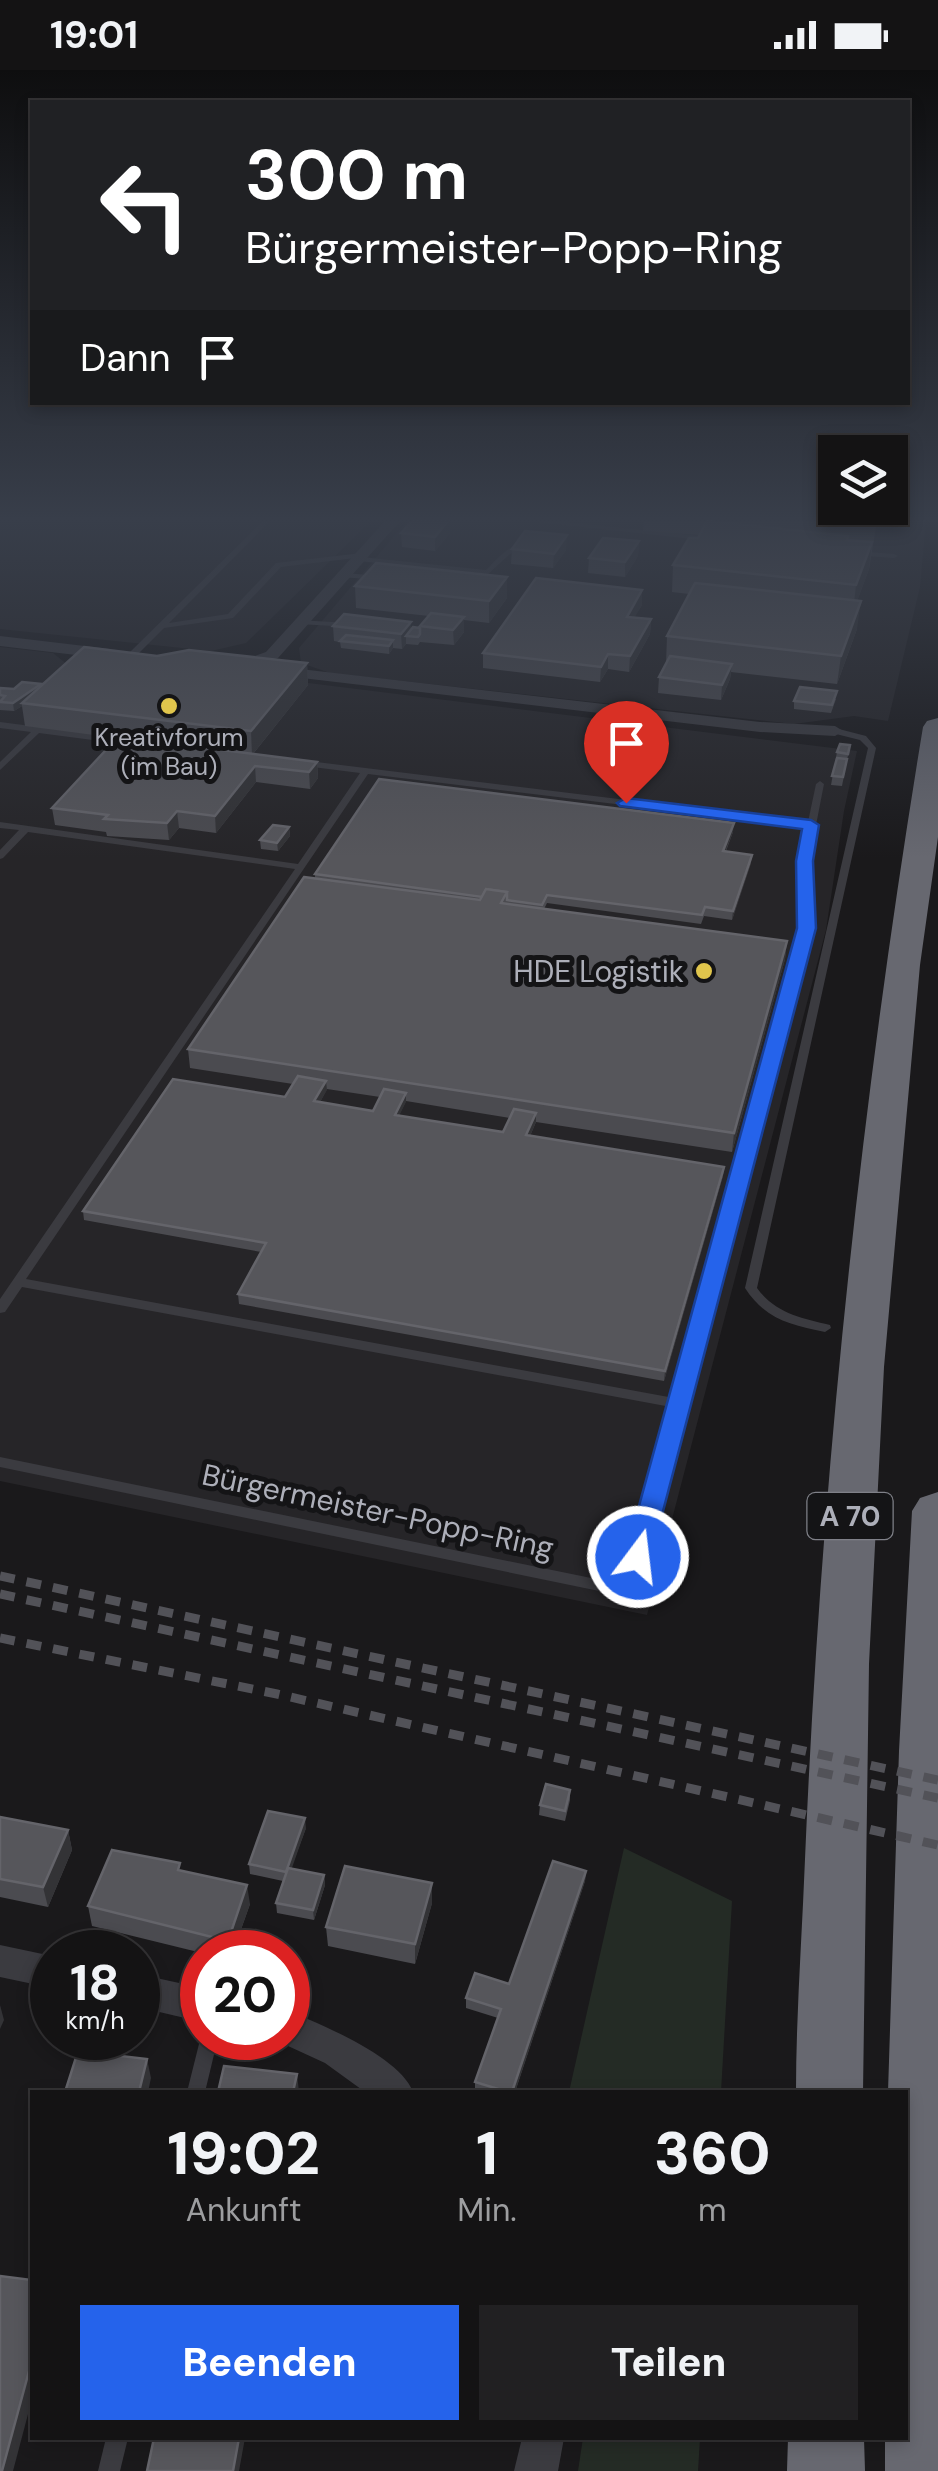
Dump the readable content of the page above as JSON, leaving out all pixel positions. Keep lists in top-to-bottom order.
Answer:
{
  "streets": {
    "highway": ["A 70"],
    "lane": ["Bürgermeister-Popp-Ring"]
  },
  "places": ["Kreativforum (im Bau)", "HDE Logistik"],
  "page": {
    "status": "19:01",
    "turn": ["300 m", "Bürgermeister-Popp-Ring"],
    "then": "Dann",
    "speed": "18 km/h",
    "limit": "20",
    "eta": [
      "19:02",
      "Ankunft",
      "1",
      "Min.",
      "360",
      "m"
    ],
    "buttons": ["Beenden", "Teilen"]
  }
}
